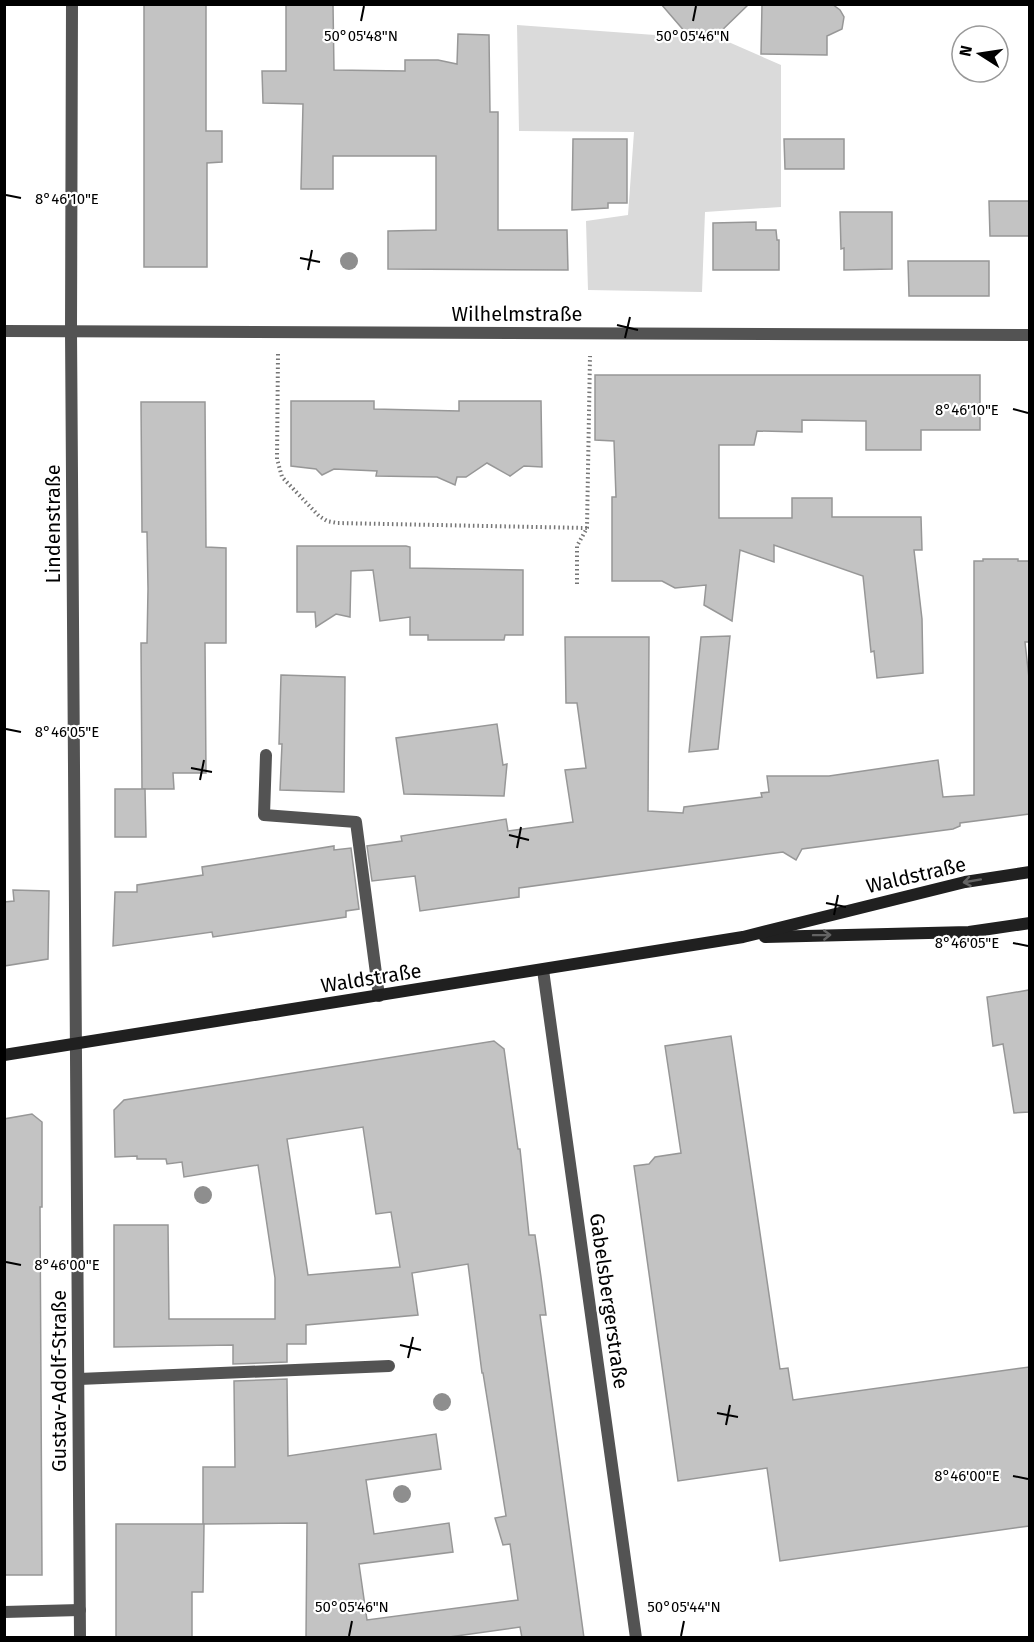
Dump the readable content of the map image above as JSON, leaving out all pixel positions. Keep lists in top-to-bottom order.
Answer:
{
  "streets": {
    "main road": ["Waldstraße"],
    "street": [
      "Wilhelmstraße",
      "Lindenstraße",
      "Gabelsbergerstraße",
      "Gustav-Adolf-Straße"
    ]
  },
  "crossings": [
    ["Wilhelmstraße", "Lindenstraße"],
    ["Lindenstraße", "Waldstraße"],
    ["Lindenstraße", "Gustav-Adolf-Straße"],
    ["Waldstraße", "Gabelsbergerstraße"],
    ["Waldstraße", "Gustav-Adolf-Straße"]
  ],
  "north": "left",
  "coordinates": [
    "50°05'48\"N",
    "50°05'46\"N",
    "8°46'10\"E",
    "8°46'05\"E",
    "8°46'00\"E",
    "50°05'44\"N"
  ]
}
